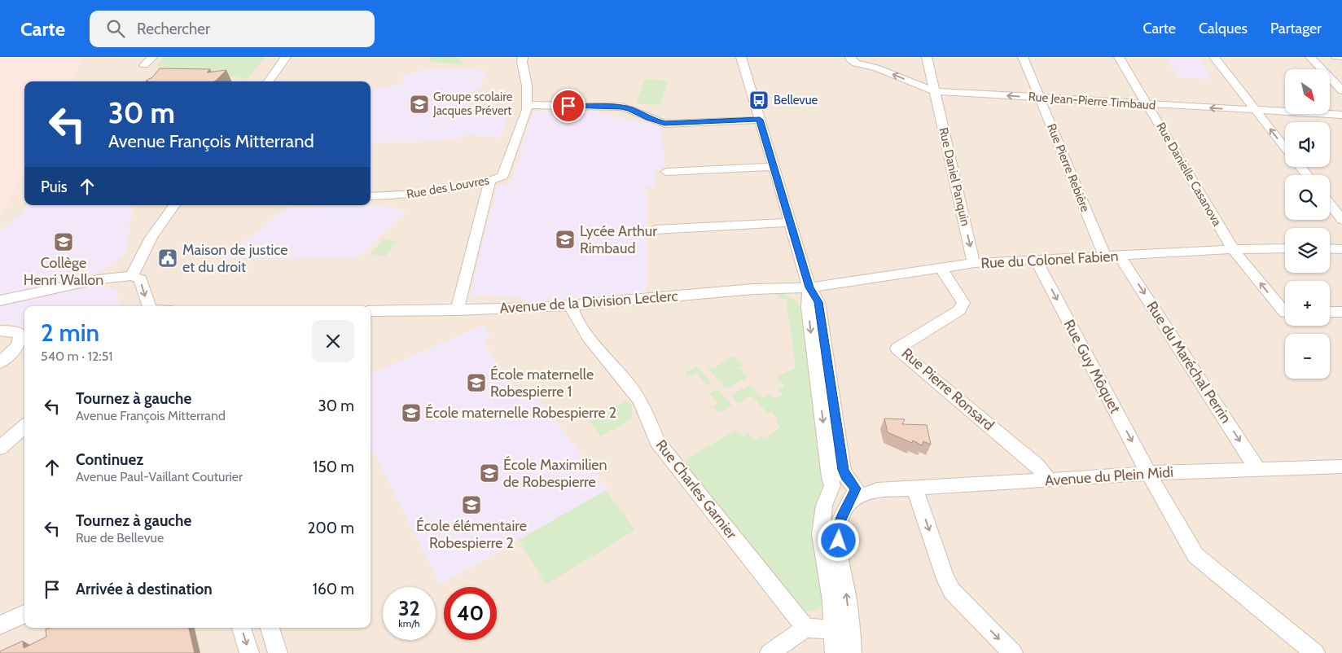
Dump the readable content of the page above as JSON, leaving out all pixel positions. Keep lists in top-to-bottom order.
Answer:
{
  "streets": {
    "street": [
      "Rue Jean-Pierre Timbaud",
      "Rue Pierre Rebière",
      "Rue Danielle Casanova",
      "Rue Daniel Panquin",
      "Rue des Louvres",
      "Rue du Colonel Fabien",
      "Avenue de la Division Leclerc",
      "Rue du Maréchal Perrin",
      "Rue Guy Môquet",
      "Rue Pierre Ronsard",
      "Avenue du Plein Midi",
      "Rue Charles Garnier"
    ]
  },
  "crossings": [
    ["Rue Jean-Pierre Timbaud", "Rue Pierre Rebière"],
    ["Rue Jean-Pierre Timbaud", "Rue Danielle Casanova"],
    ["Rue Jean-Pierre Timbaud", "Rue Daniel Panquin"],
    ["Rue Pierre Rebière", "Rue du Colonel Fabien"],
    ["Rue Danielle Casanova", "Rue du Colonel Fabien"],
    ["Rue Daniel Panquin", "Rue du Colonel Fabien"],
    ["Rue du Colonel Fabien", "Avenue de la Division Leclerc"],
    ["Rue du Colonel Fabien", "Rue du Maréchal Perrin"],
    ["Rue du Colonel Fabien", "Rue Guy Môquet"],
    ["Rue du Colonel Fabien", "Rue Pierre Ronsard"],
    ["Avenue de la Division Leclerc", "Rue Charles Garnier"],
    ["Rue du Maréchal Perrin", "Avenue du Plein Midi"],
    ["Rue Guy Môquet", "Avenue du Plein Midi"],
    ["Rue Pierre Ronsard", "Avenue du Plein Midi"]
  ],
  "one_way": [
    "Rue Jean-Pierre Timbaud",
    "Rue Daniel Panquin",
    "Rue du Maréchal Perrin",
    "Rue Guy Môquet"
  ],
  "places": {
    "bus stop": ["Bellevue"],
    "school or university": [
      "Groupe scolaire Jacques Prévert",
      "Lycée Arthur Rimbaud",
      "Collège Henri Wallon",
      "École maternelle Robespierre 1",
      "École maternelle Robespierre 2",
      "École Maximilien de Robespierre",
      "École élémentaire Robespierre 2"
    ],
    "public building": ["Maison de justice et du droit"]
  },
  "north": "bottom right",
  "page": {
    "header": "Carte",
    "search": "Rechercher",
    "nav": ["Carte", "Calques", "Partager"],
    "map_buttons": ["+", "−"],
    "turn": ["30 m", "Avenue François Mitterrand"],
    "then": "Puis",
    "heading": ["2 min", "540 m · 12:51"],
    "list": [
      {
        "name": "Tournez à gauche",
        "note": "Avenue François Mitterrand",
        "value": "30 m"
      },
      {
        "name": "Continuez",
        "note": "Avenue Paul-Vaillant Couturier",
        "value": "150 m"
      },
      {
        "name": "Tournez à gauche",
        "note": "Rue de Bellevue",
        "value": "200 m"
      },
      {
        "name": "Arrivée à destination",
        "value": "160 m"
      }
    ],
    "speed": "32 km/h",
    "limit": "40"
  }
}
